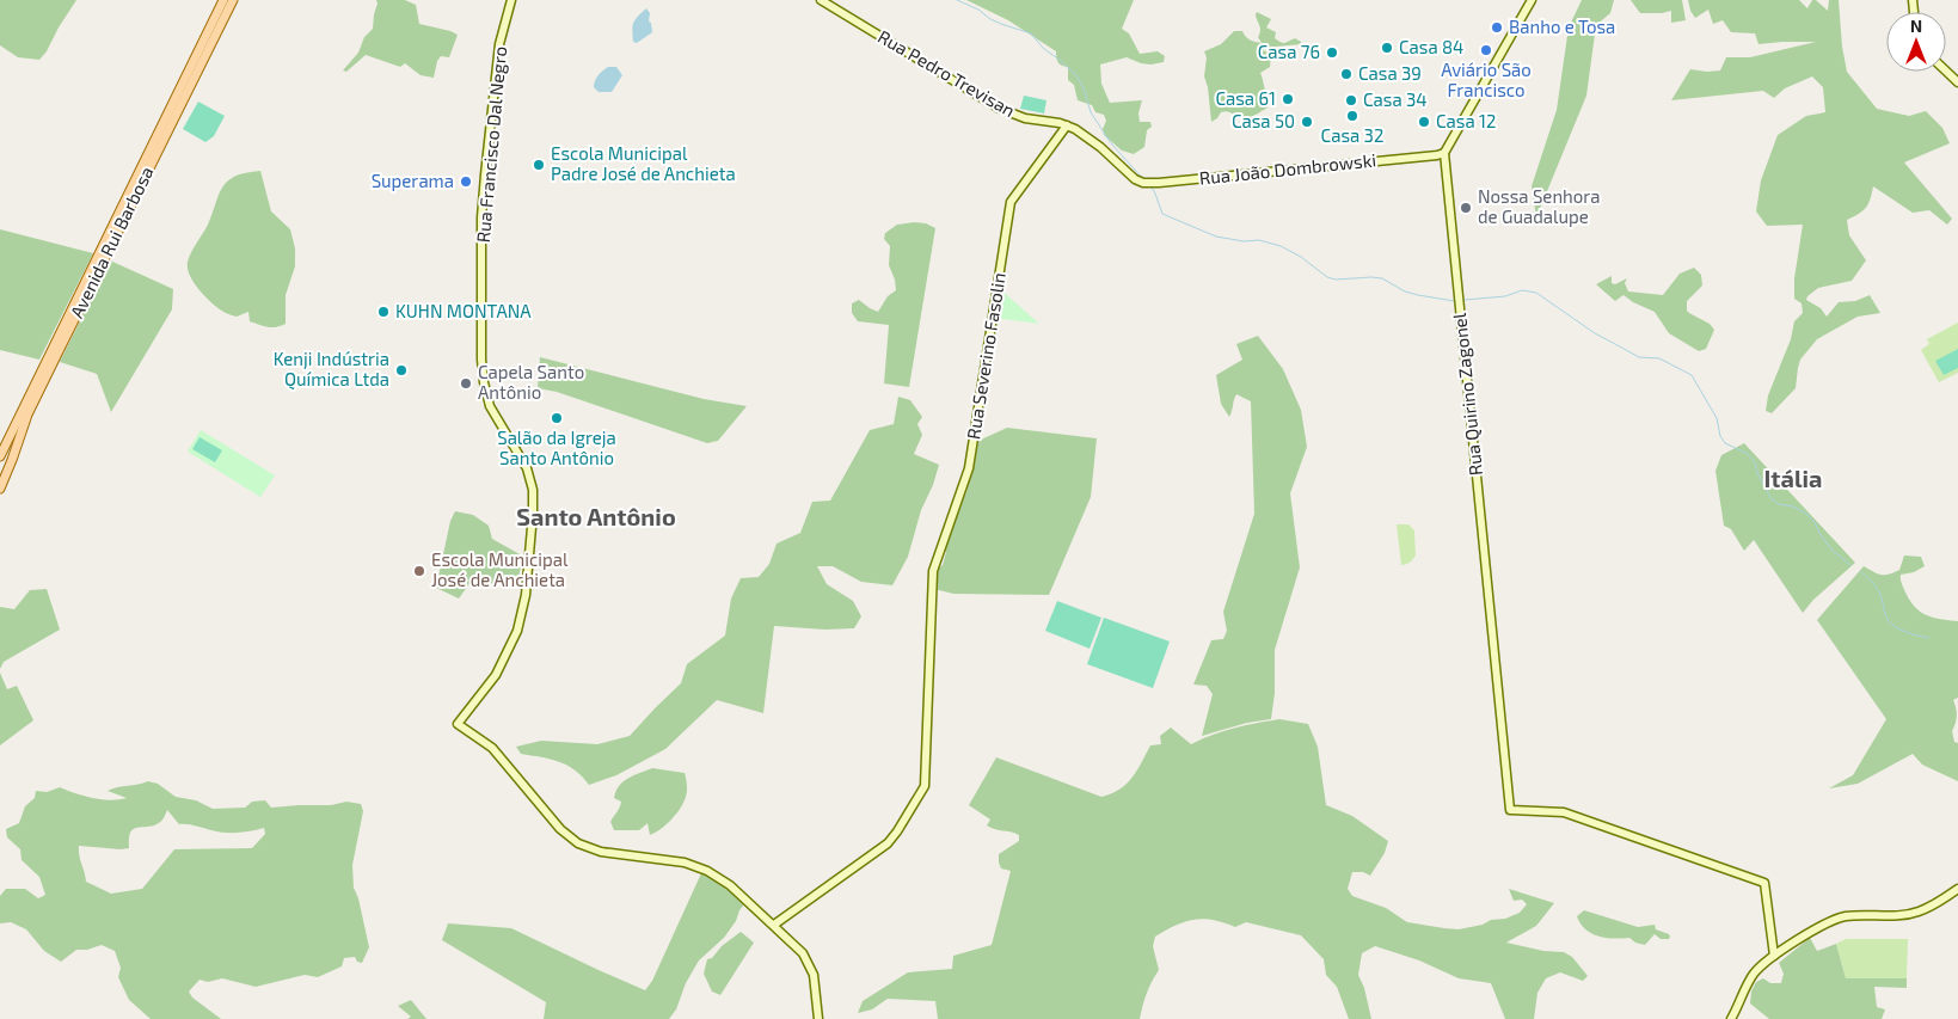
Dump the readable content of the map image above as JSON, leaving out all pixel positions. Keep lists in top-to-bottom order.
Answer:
{
  "streets": {
    "main road": ["Avenida Rui Barbosa"],
    "street": [
      "Rua Pedro Trevisan",
      "Rua Francisco Dal Negro",
      "Rua João Dombrowski",
      "Rua Severino Fasolin",
      "Rua Quirino Zagonel"
    ]
  },
  "crossings": [
    ["Rua Pedro Trevisan", "Rua João Dombrowski"],
    ["Rua Pedro Trevisan", "Rua Severino Fasolin"],
    ["Rua Francisco Dal Negro", "Rua Severino Fasolin"],
    ["Rua João Dombrowski", "Rua Quirino Zagonel"]
  ],
  "districts": ["Itália", "Santo Antônio"],
  "places": [
    "Banho e Tosa",
    "Casa 84",
    "Aviário São Francisco",
    "Casa 76",
    "Casa 39",
    "Casa 61",
    "Casa 34",
    "Casa 32",
    "Casa 50",
    "Casa 12",
    "Escola Municipal Padre José de Anchieta",
    "Superama",
    "Nossa Senhora de Guadalupe",
    "KUHN MONTANA",
    "Kenji Indústria Química Ltda",
    "Capela Santo Antônio",
    "Salão da Igreja Santo Antônio",
    "Escola Municipal José de Anchieta"
  ],
  "north": "top"
}
